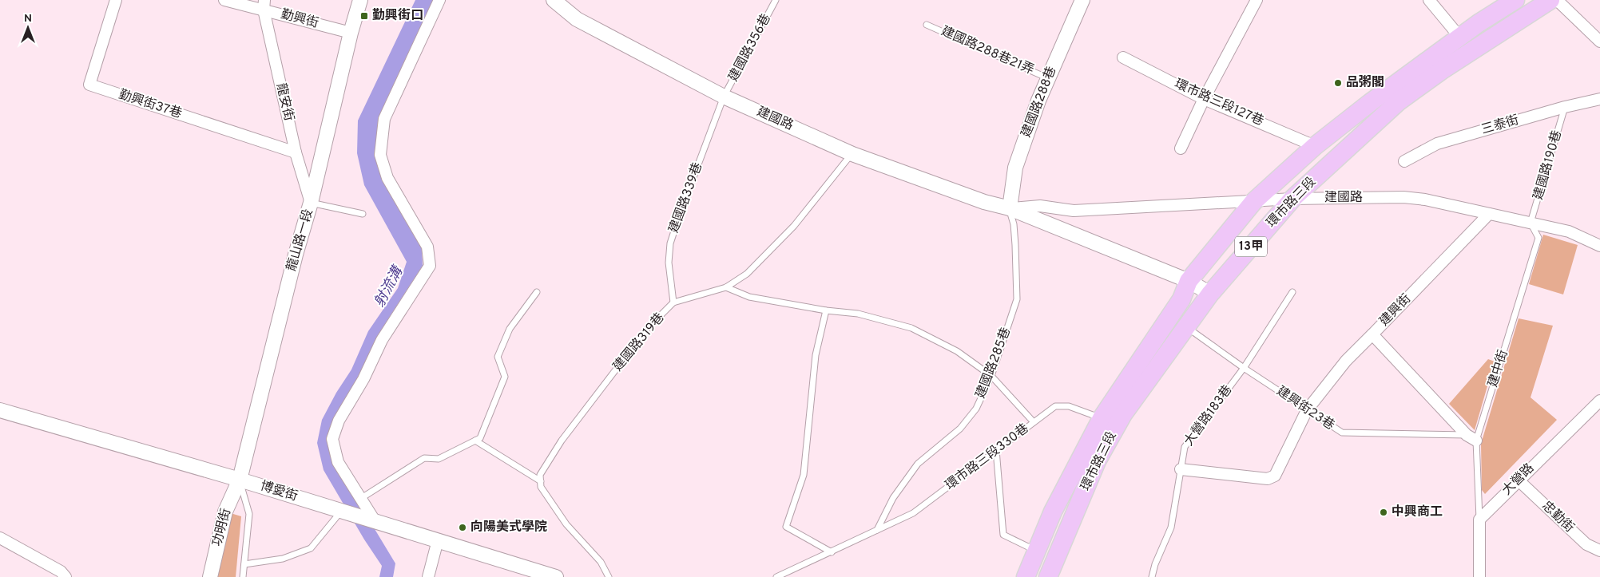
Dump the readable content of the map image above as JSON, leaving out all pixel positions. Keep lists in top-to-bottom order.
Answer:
{
  "streets": {
    "main road": ["環市路三段", "13甲"],
    "street": [
      "勤興街",
      "龍安街",
      "建國路288巷",
      "環市路三段127巷",
      "勤興街37巷",
      "建國路",
      "三泰街",
      "龍山路一段",
      "建興街",
      "大營路",
      "博愛街",
      "忠勤街",
      "功明街"
    ],
    "lane": [
      "建國路356巷",
      "建國路288巷21弄",
      "建國路190巷",
      "建國路339巷",
      "建國路319巷",
      "建國路285巷",
      "建中街",
      "建興街23巷",
      "大營路183巷",
      "環市路三段330巷"
    ]
  },
  "crossings": [
    ["勤興街", "龍安街"],
    ["勤興街", "龍山路一段"],
    ["建國路356巷", "建國路"],
    ["建國路356巷", "建國路339巷"],
    ["建國路288巷21弄", "建國路288巷"],
    ["龍安街", "勤興街37巷"],
    ["龍安街", "龍山路一段"],
    ["建國路288巷", "建國路"],
    ["建國路288巷", "建國路285巷"],
    ["環市路三段127巷", "環市路三段"],
    ["建國路", "建國路190巷"],
    ["建國路", "建國路339巷"],
    ["建國路", "環市路三段"],
    ["建國路", "建興街"],
    ["建國路", "建國路319巷"],
    ["建國路", "建國路285巷"],
    ["建國路", "建中街"],
    ["三泰街", "建國路190巷"],
    ["建國路190巷", "建中街"],
    ["建國路339巷", "建國路319巷"],
    ["環市路三段", "建興街23巷"],
    ["環市路三段", "環市路三段330巷"],
    ["龍山路一段", "博愛街"],
    ["龍山路一段", "功明街"],
    ["建興街", "建中街"],
    ["建興街", "建興街23巷"],
    ["建國路285巷", "環市路三段330巷"],
    ["建中街", "建興街23巷"],
    ["建中街", "大營路"],
    ["建興街23巷", "大營路183巷"],
    ["大營路", "忠勤街"],
    ["博愛街", "功明街"]
  ],
  "water": ["射流溝"],
  "places": {
    "transit": ["勤興街口"],
    "other": ["品粥閣", "中興商工", "向陽美式學院"]
  },
  "north": "top"
}
